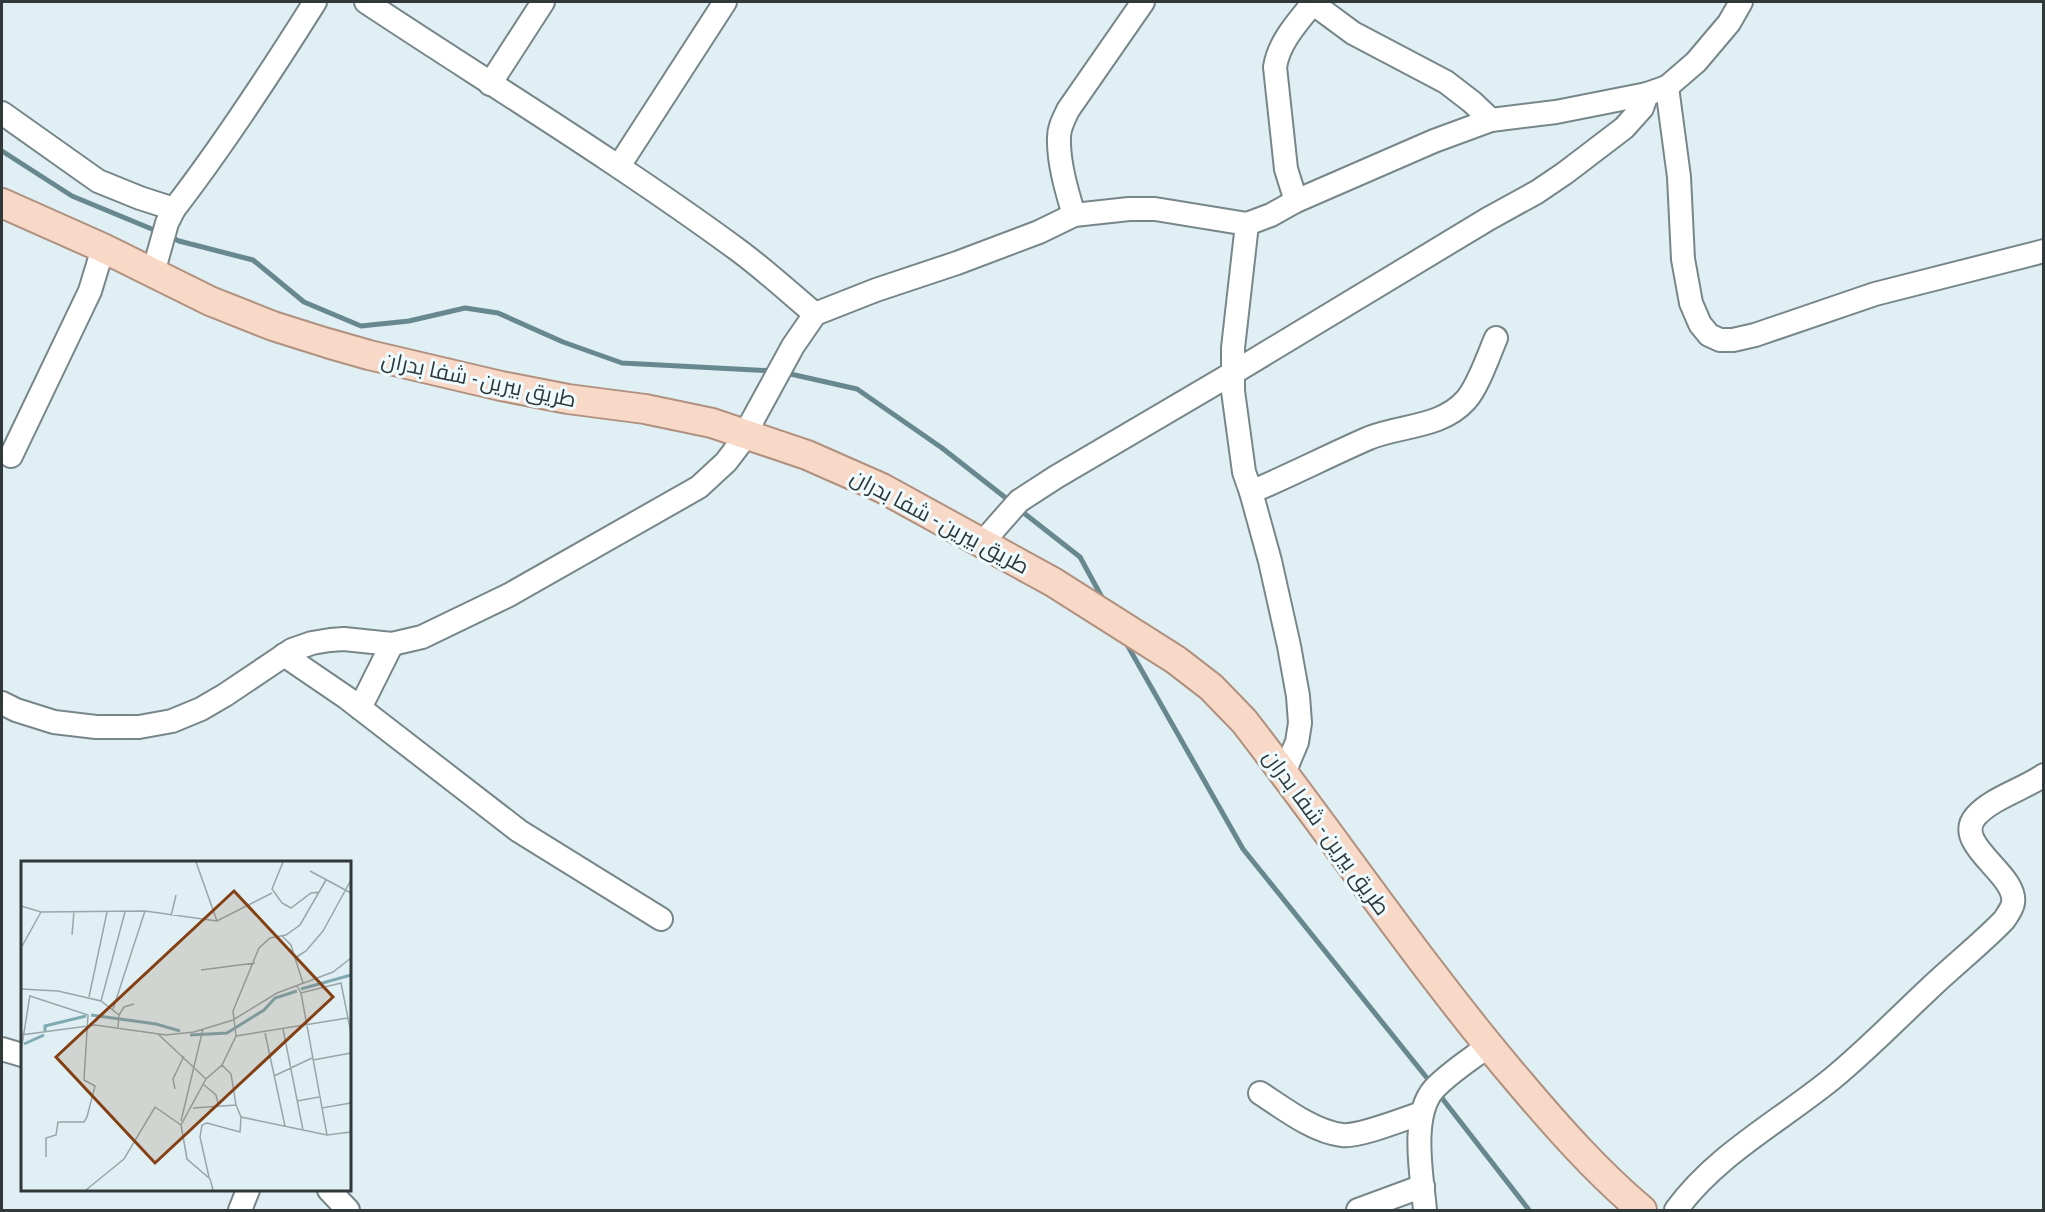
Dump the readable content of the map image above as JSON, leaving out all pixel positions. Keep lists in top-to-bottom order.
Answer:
{
  "streets": {
    "main road": ["طريق بيرين - شفا بدران"]
  }
}
